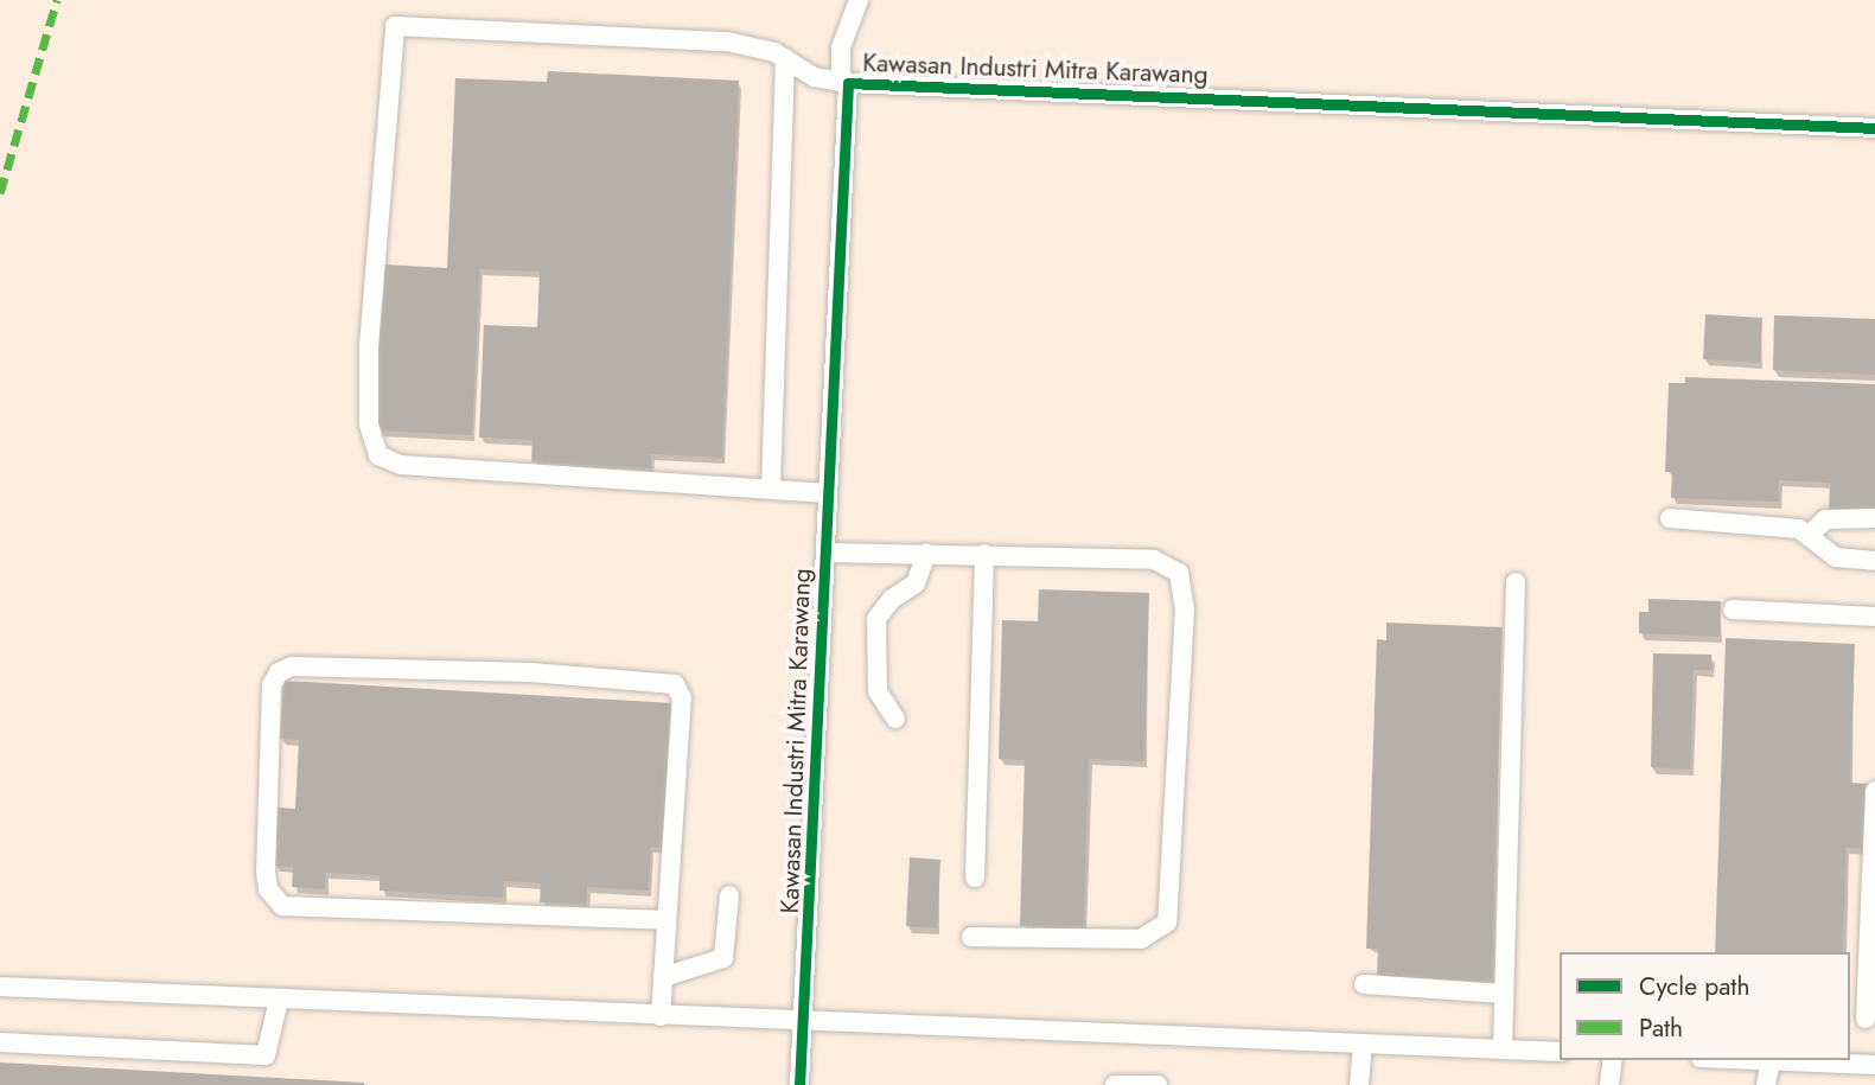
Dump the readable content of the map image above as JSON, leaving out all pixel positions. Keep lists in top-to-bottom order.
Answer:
{
  "streets": {
    "street": ["Kawasan Industri Mitra Karawang"]
  },
  "legend": ["Cycle path", "Path"]
}
